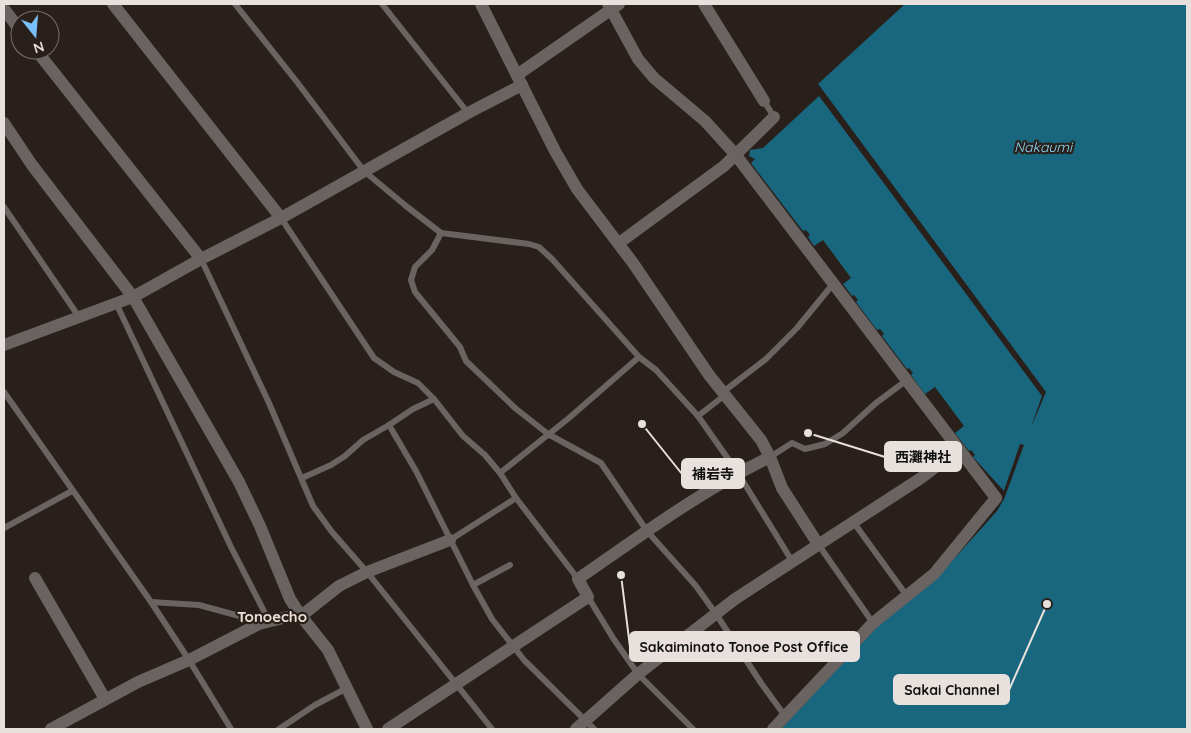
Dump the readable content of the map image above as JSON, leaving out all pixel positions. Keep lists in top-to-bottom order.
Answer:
{
  "districts": ["Tonoecho"],
  "water": ["Nakaumi"],
  "places": [
    "補岩寺",
    "西灘神社",
    "Sakaiminato Tonoe Post Office",
    "Sakai Channel"
  ],
  "north": "bottom"
}
